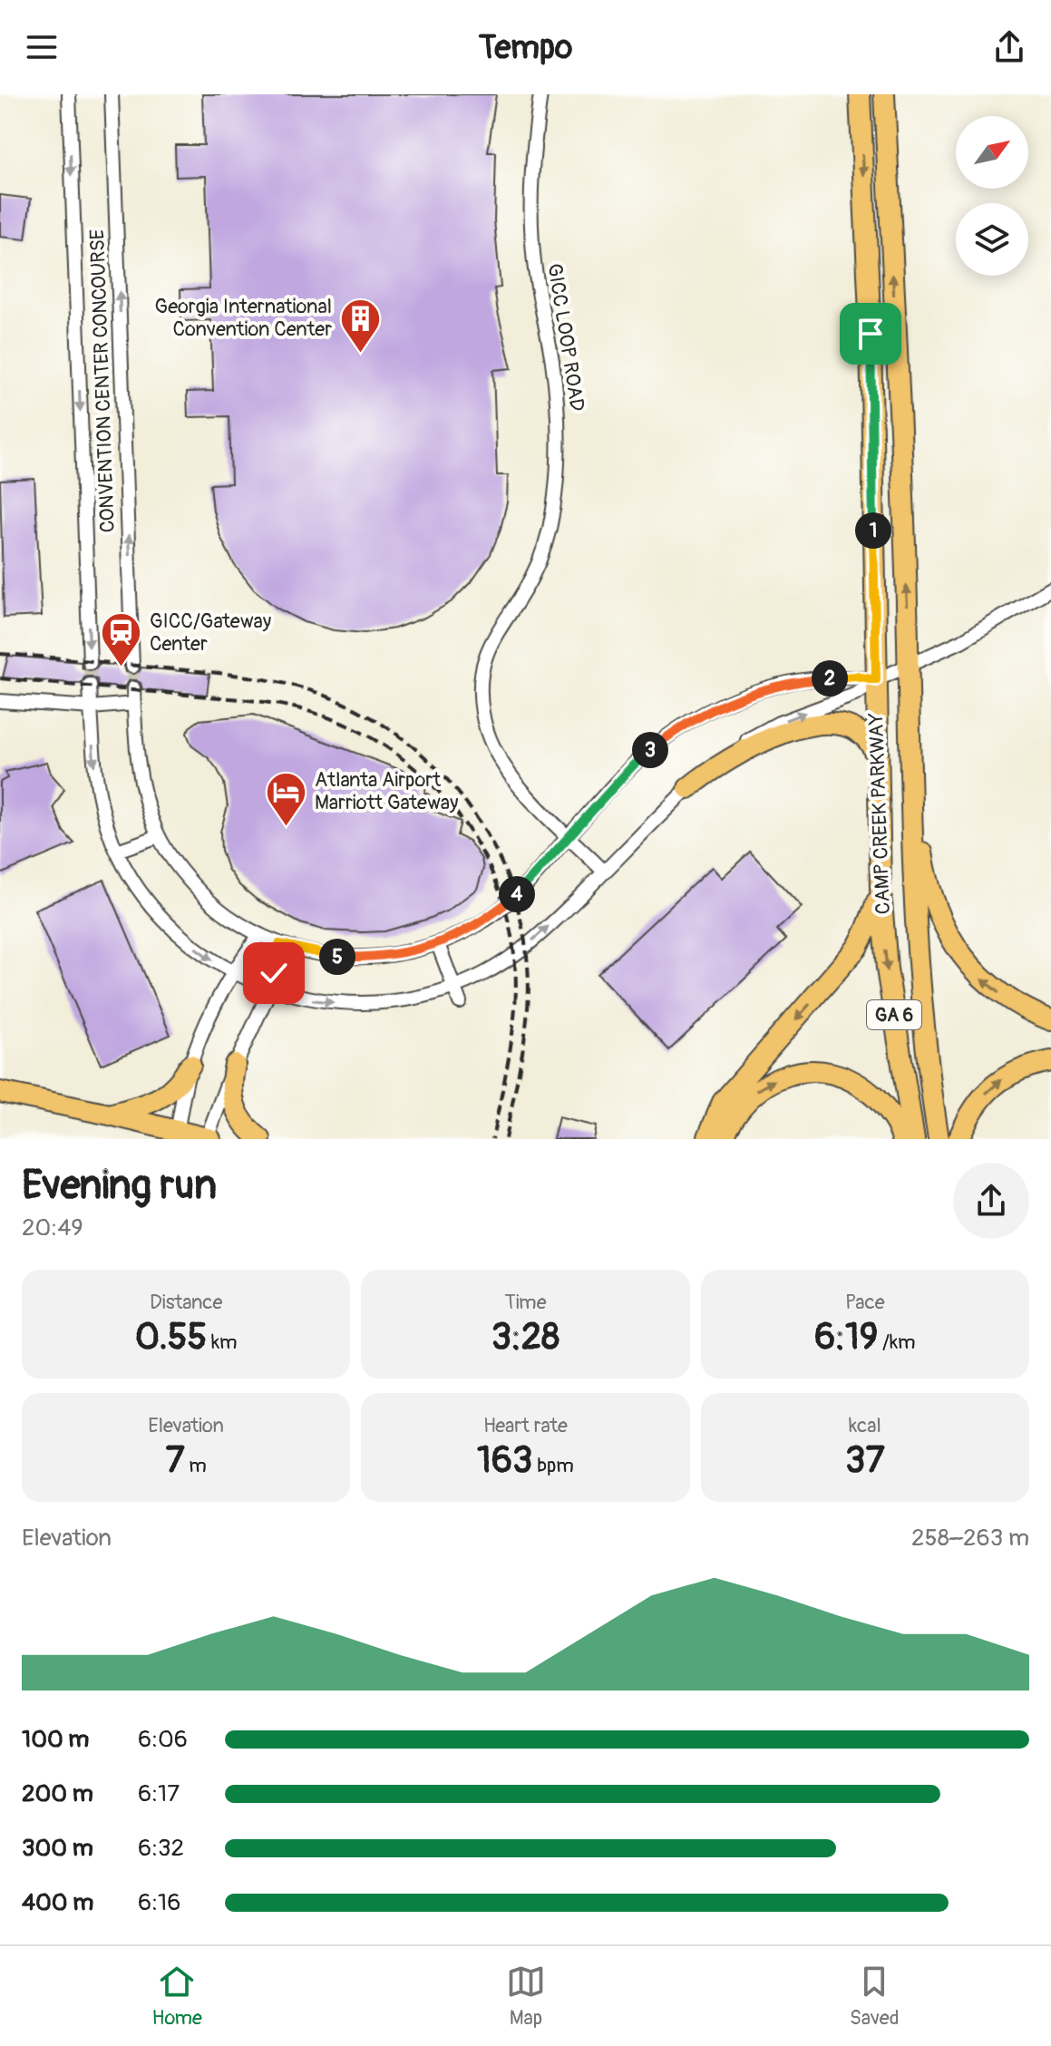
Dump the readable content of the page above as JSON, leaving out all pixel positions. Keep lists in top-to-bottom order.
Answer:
{
  "streets": {
    "main road": ["CAMP CREEK PARKWAY", "GA 6"],
    "street": ["GICC LOOP ROAD", "CONVENTION CENTER CONCOURSE"]
  },
  "places": {
    "building": ["Georgia International Convention Center"],
    "station": ["GICC/Gateway Center"],
    "hotel": ["Atlanta Airport Marriott Gateway"]
  },
  "north": "top right",
  "page": {
    "header": "Tempo",
    "pins": [
      "1",
      "2",
      "3",
      "4",
      "5"
    ],
    "heading": ["Evening run", "20:49"],
    "stats": [
      ["Distance", "0.55 km"],
      ["Time", "3:28"],
      ["Pace", "6:19 /km"],
      ["Elevation", "7 m"],
      ["Heart rate", "163 bpm"],
      ["kcal", "37"]
    ],
    "chart": ["Elevation", "258–263 m"],
    "list": [
      {
        "name": "100 m",
        "note": "6:06"
      },
      {
        "name": "200 m",
        "note": "6:17"
      },
      {
        "name": "300 m",
        "note": "6:32"
      },
      {
        "name": "400 m",
        "note": "6:16"
      }
    ],
    "tabs": ["Home", "Map", "Saved"]
  }
}
